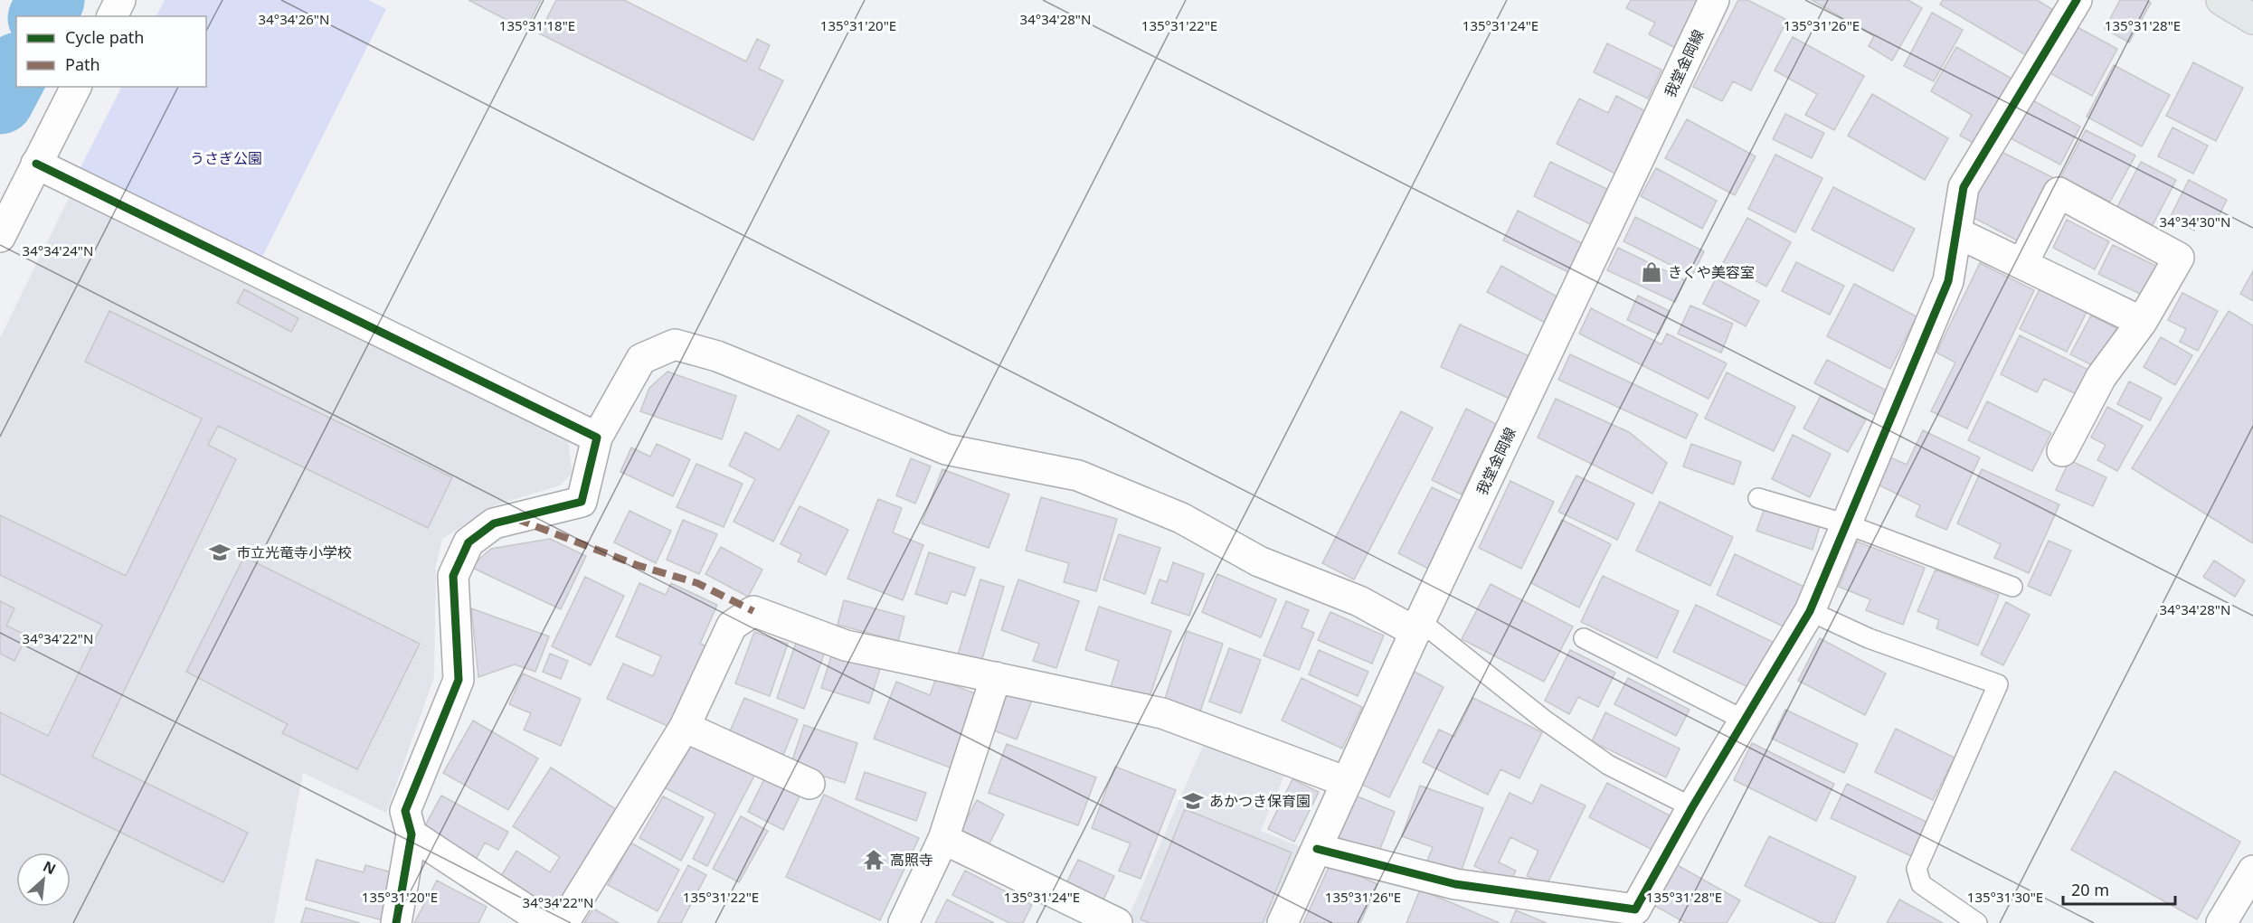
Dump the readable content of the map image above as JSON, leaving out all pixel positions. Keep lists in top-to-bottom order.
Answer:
{
  "streets": {
    "street": ["我堂金岡線"]
  },
  "parks": ["うさぎ公園"],
  "places": {
    "shop": ["きくや美容室"],
    "school or university": ["市立光竜寺小学校", "あかつき保育園"],
    "temple": ["高照寺"]
  },
  "legend": ["Cycle path", "Path"],
  "scale_bar": "20 m",
  "north": "top right",
  "coordinates": [
    "34°34'26\"N",
    "34°34'28\"N",
    "135°31'18\"E",
    "135°31'20\"E",
    "135°31'22\"E",
    "135°31'24\"E",
    "135°31'26\"E",
    "135°31'28\"E",
    "34°34'30\"N",
    "34°34'24\"N",
    "34°34'22\"N",
    "135°31'30\"E"
  ]
}
